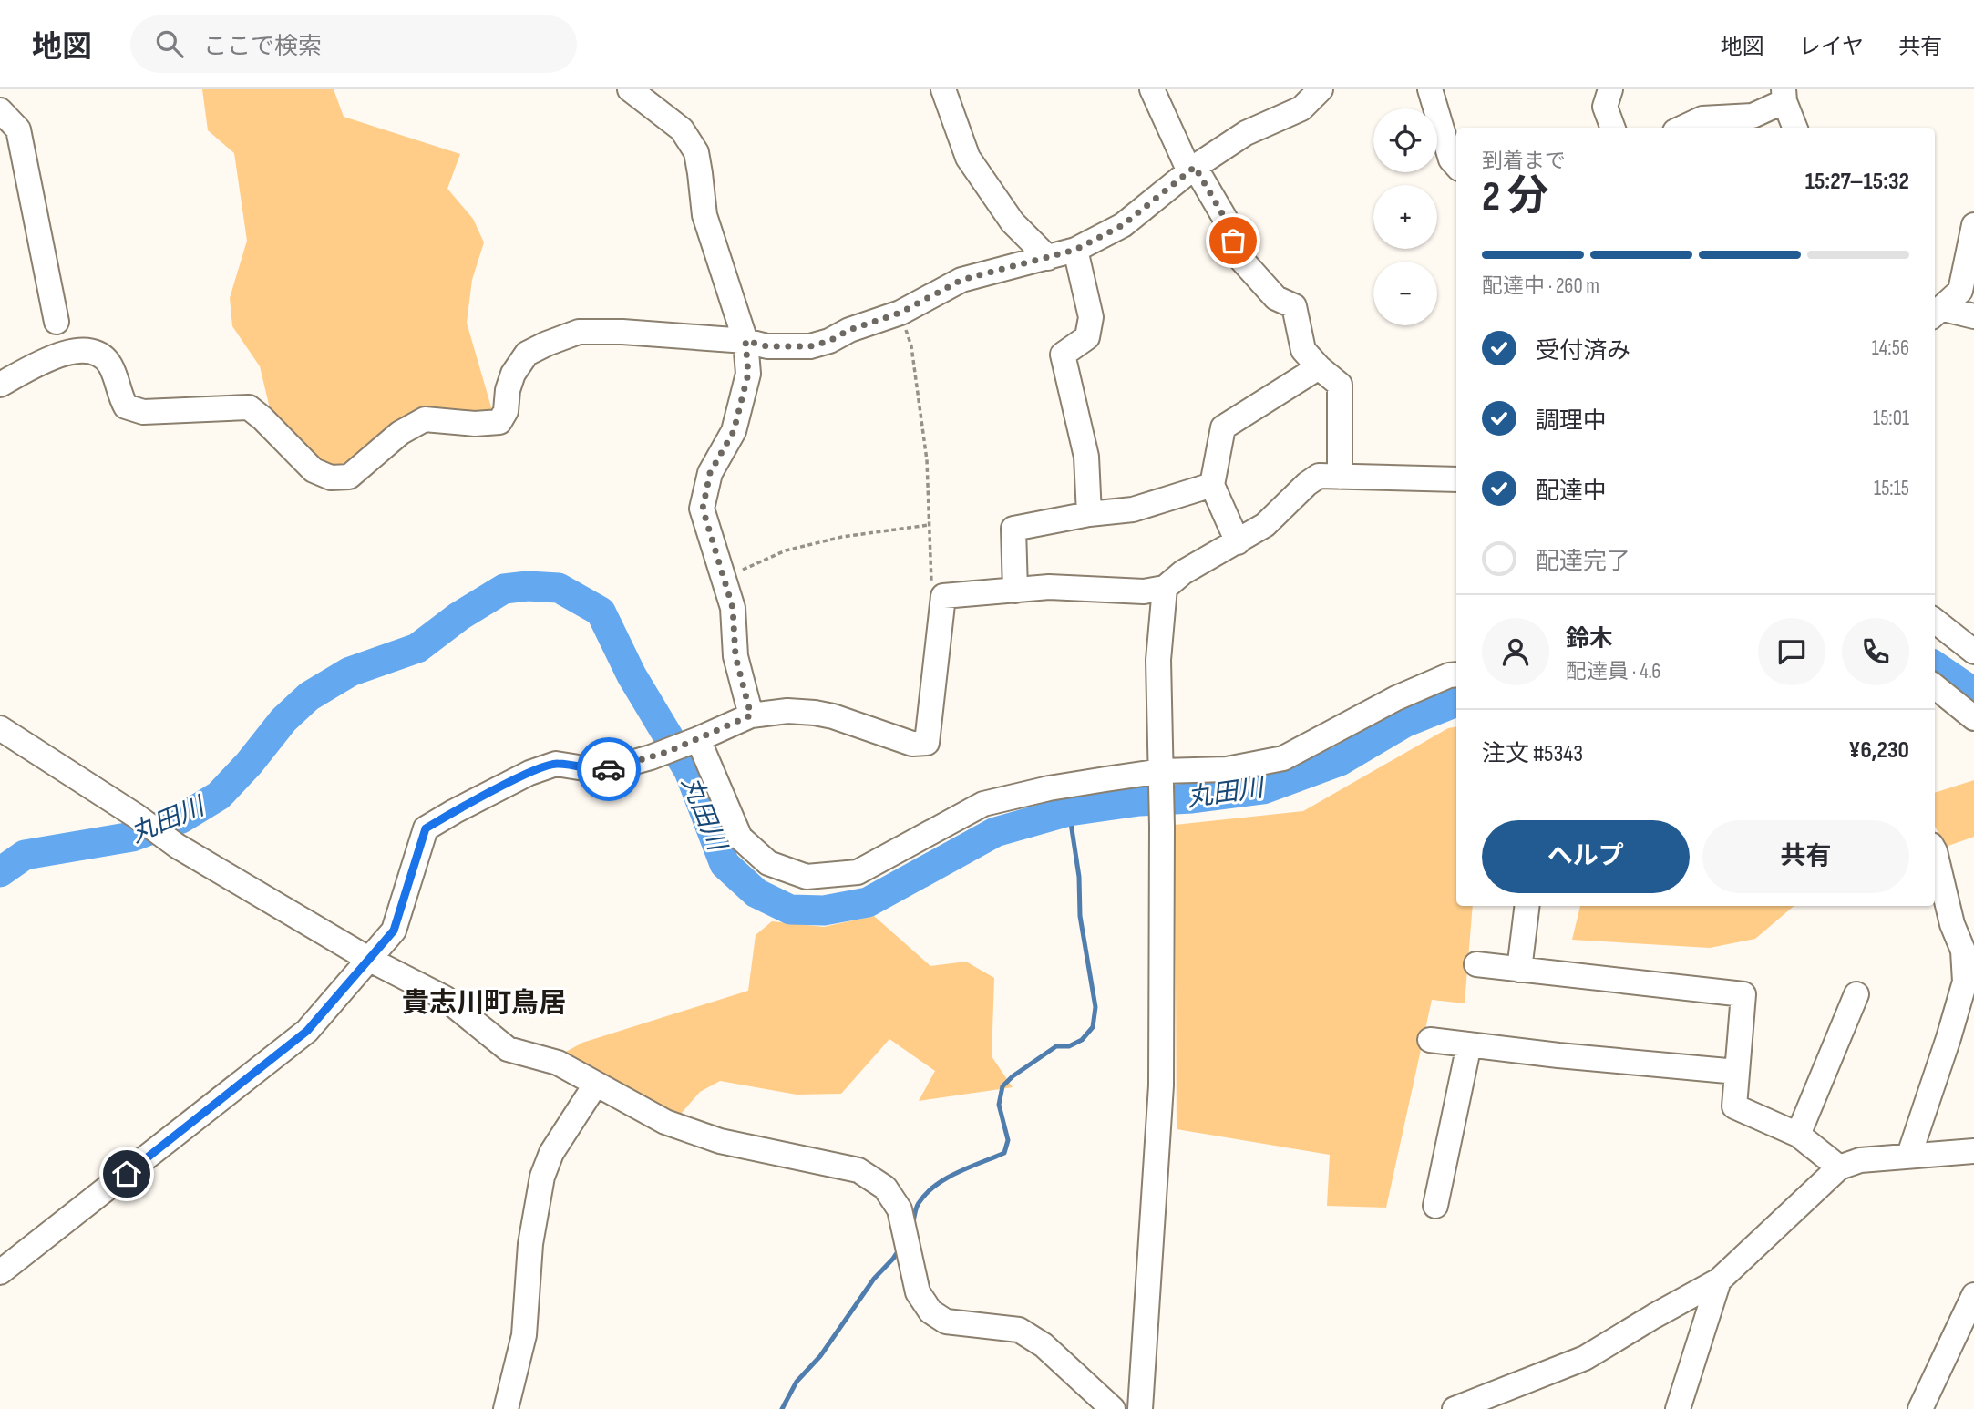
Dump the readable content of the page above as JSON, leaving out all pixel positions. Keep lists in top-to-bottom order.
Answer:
{
  "districts": ["貴志川町鳥居"],
  "water": ["丸田川"],
  "page": {
    "header": "地図",
    "search": "ここで検索",
    "nav": ["地図", "レイヤ", "共有"],
    "map_buttons": ["+", "−"],
    "heading": ["2 分", "到着まで", "15:27–15:32"],
    "panel": [
      "鈴木",
      "配達員 · 4.6",
      "注文 #5343",
      "¥6,230"
    ],
    "bar": "配達中 · 260 m",
    "list": [
      ["受付済み", "14:56"],
      ["調理中", "15:01"],
      ["配達中", "15:15"],
      "配達完了"
    ],
    "buttons": ["ヘルプ", "共有"]
  }
}
